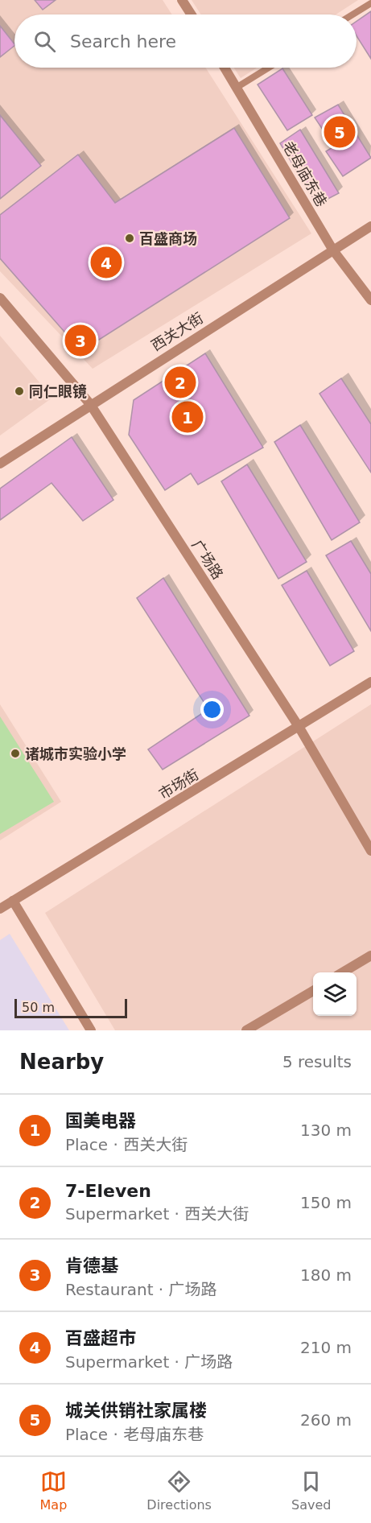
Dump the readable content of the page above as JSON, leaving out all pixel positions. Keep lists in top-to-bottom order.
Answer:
{
  "streets": {
    "street": [
      "老母庙东巷",
      "西关大街",
      "广场路",
      "市场街"
    ]
  },
  "crossings": [
    ["老母庙东巷", "西关大街"],
    ["西关大街", "广场路"],
    ["广场路", "市场街"]
  ],
  "places": ["百盛商场", "同仁眼镜", "诸城市实验小学"],
  "scale_bar": "50 m",
  "page": {
    "search": "Search here",
    "pins": [
      "5",
      "4",
      "3",
      "2",
      "1"
    ],
    "scale": "50 m",
    "heading": ["Nearby", "5 results"],
    "list": [
      {
        "mark": "1",
        "name": "国美电器",
        "note": "Place · 西关大街",
        "value": "130 m"
      },
      {
        "mark": "2",
        "name": "7-Eleven",
        "note": "Supermarket · 西关大街",
        "value": "150 m"
      },
      {
        "mark": "3",
        "name": "肯德基",
        "note": "Restaurant · 广场路",
        "value": "180 m"
      },
      {
        "mark": "4",
        "name": "百盛超市",
        "note": "Supermarket · 广场路",
        "value": "210 m"
      },
      {
        "mark": "5",
        "name": "城关供销社家属楼",
        "note": "Place · 老母庙东巷",
        "value": "260 m"
      }
    ],
    "nav": ["Map", "Directions", "Saved"]
  }
}
